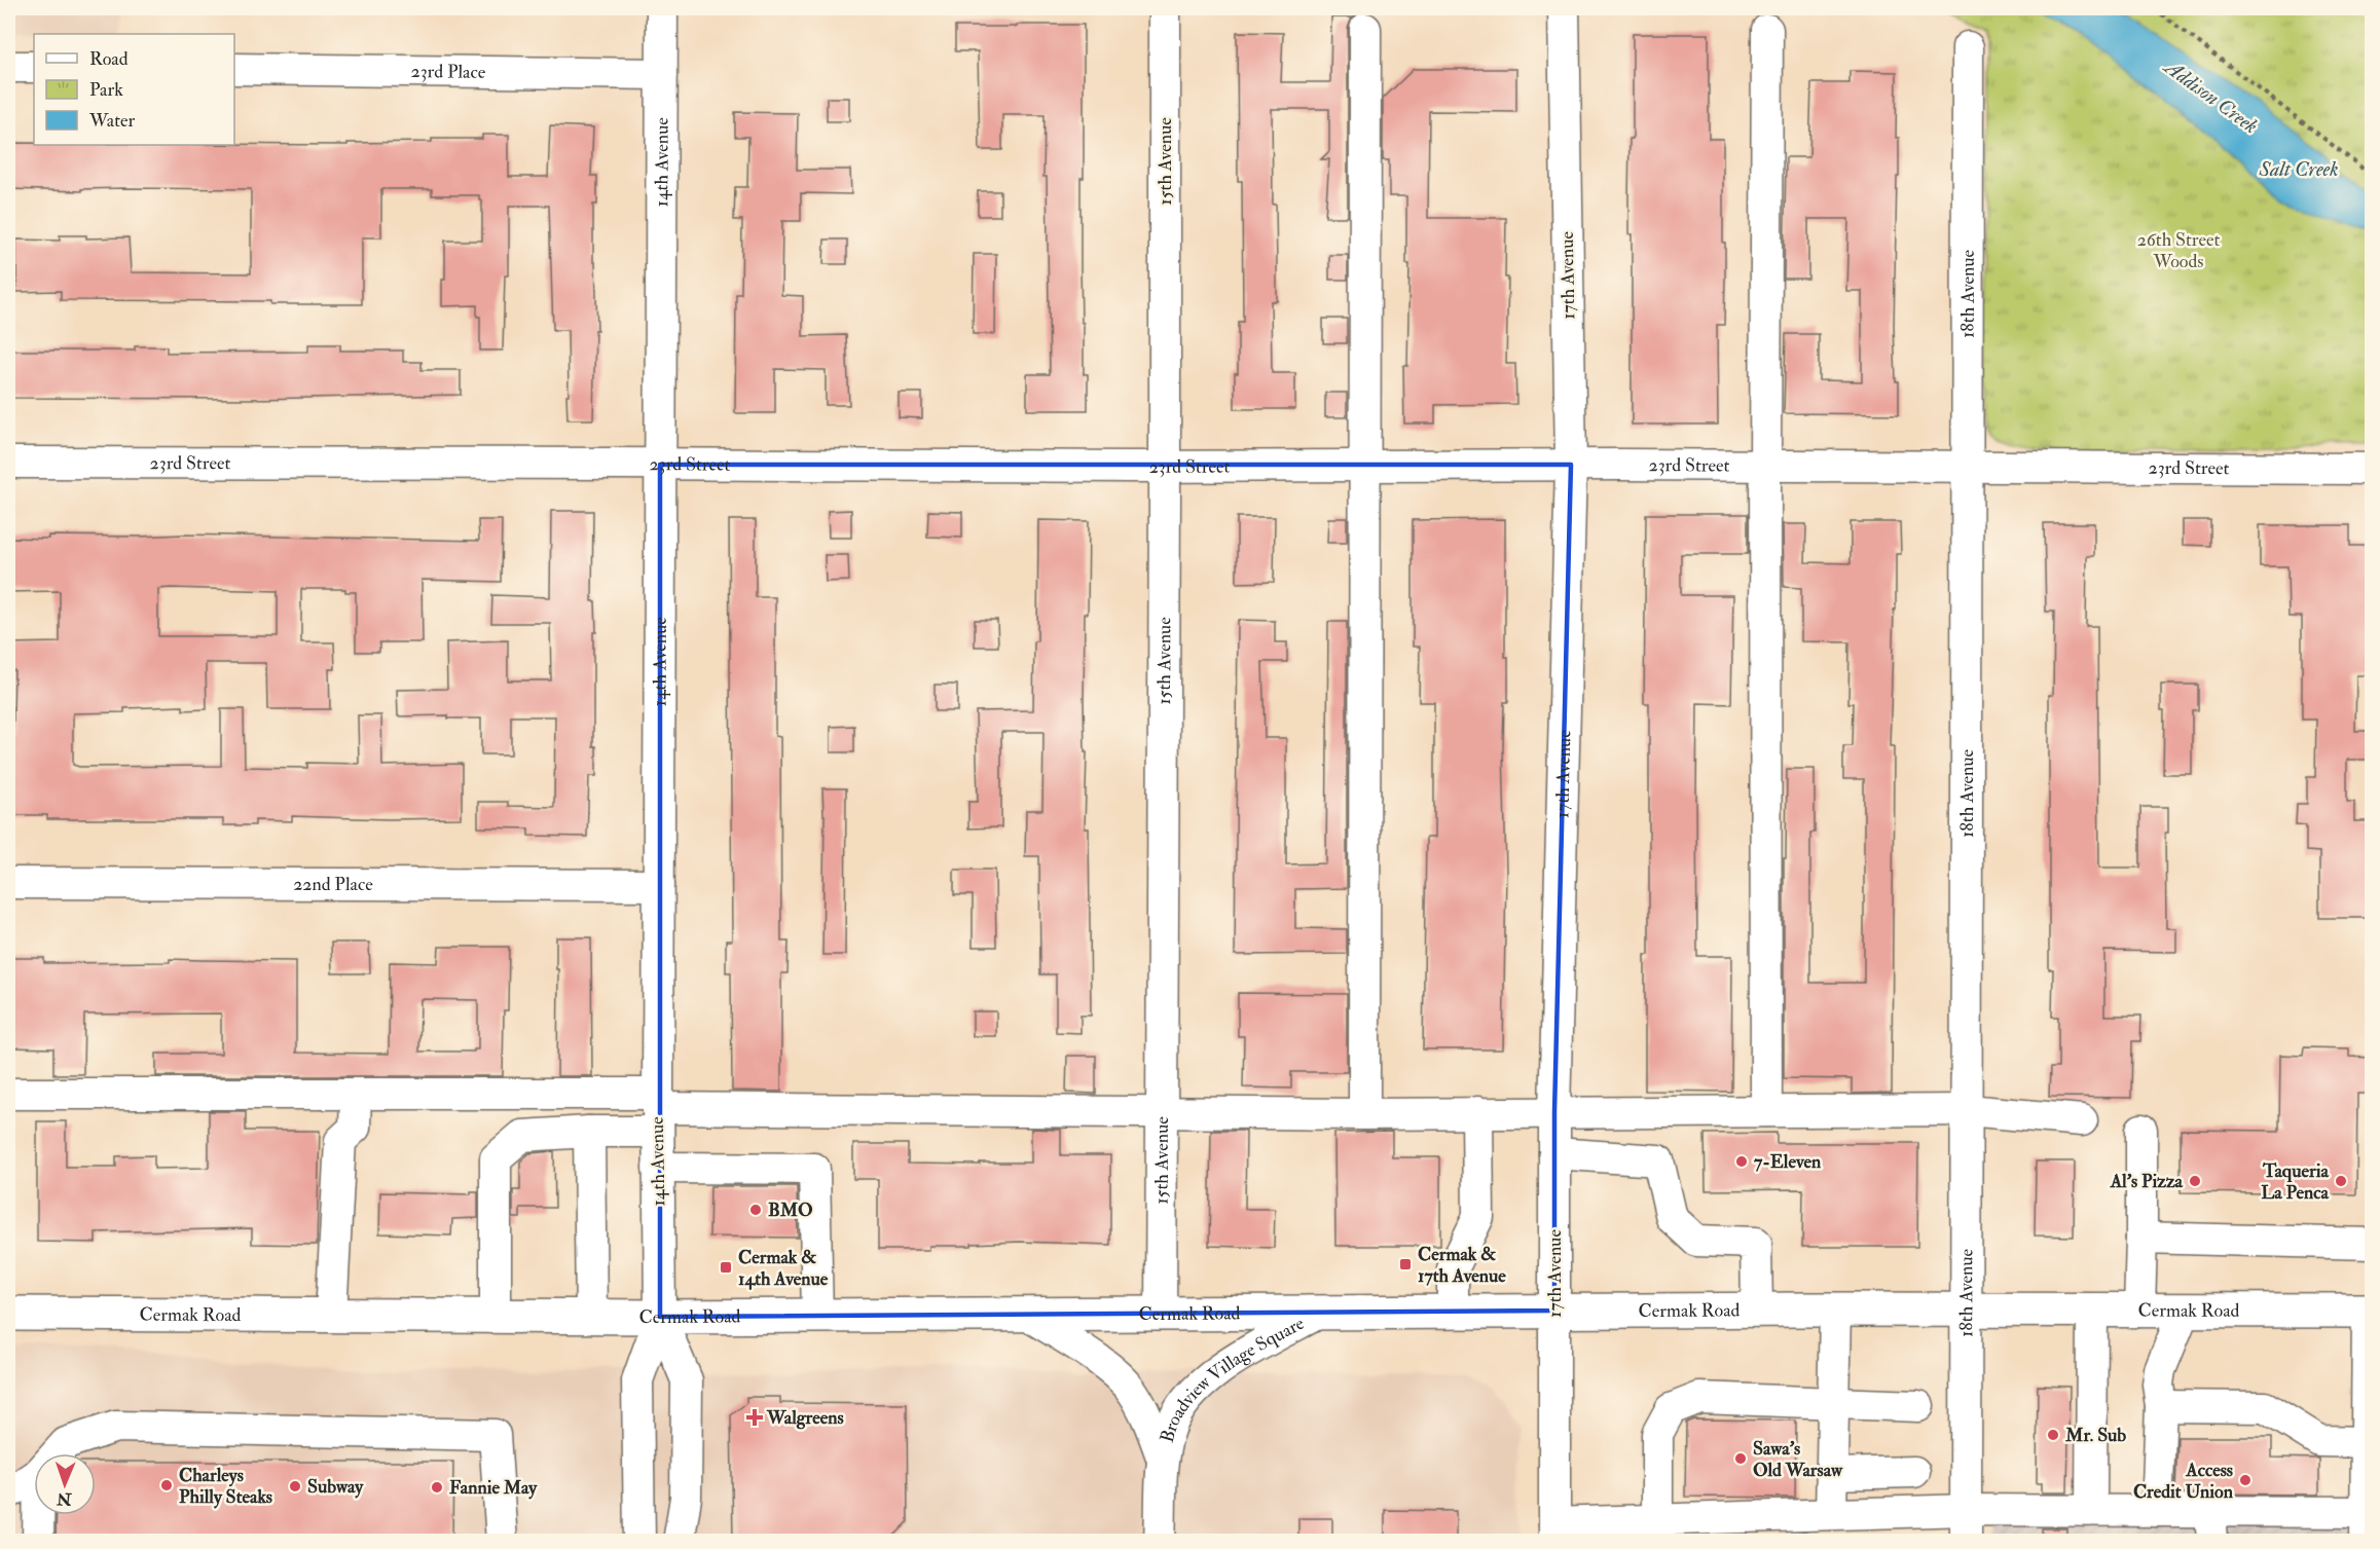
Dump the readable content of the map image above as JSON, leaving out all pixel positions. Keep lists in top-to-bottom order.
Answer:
{
  "streets": {
    "main road": ["Cermak Road"],
    "street": [
      "23rd Place",
      "15th Avenue",
      "14th Avenue",
      "17th Avenue",
      "18th Avenue",
      "23rd Street",
      "22nd Place",
      "Broadview Village Square"
    ]
  },
  "crossings": [
    ["23rd Place", "14th Avenue"],
    ["15th Avenue", "23rd Street"],
    ["15th Avenue", "Cermak Road"],
    ["14th Avenue", "23rd Street"],
    ["14th Avenue", "22nd Place"],
    ["14th Avenue", "Cermak Road"],
    ["17th Avenue", "23rd Street"],
    ["17th Avenue", "Cermak Road"],
    ["18th Avenue", "23rd Street"],
    ["18th Avenue", "Cermak Road"],
    ["Cermak Road", "Broadview Village Square"]
  ],
  "water": ["Addison Creek", "Salt Creek"],
  "parks": ["26th Street Woods"],
  "places": {
    "other": [
      "7-Eleven",
      "Al's Pizza",
      "Taqueria La Penca",
      "BMO",
      "Mr. Sub",
      "Sawa's Old Warsaw",
      "Access Credit Union",
      "Charleys Philly Steaks",
      "Subway",
      "Fannie May"
    ],
    "transit": ["Cermak & 17th Avenue", "Cermak & 14th Avenue"],
    "health": ["Walgreens"]
  },
  "legend": ["Road", "Park", "Water"],
  "north": "bottom"
}
